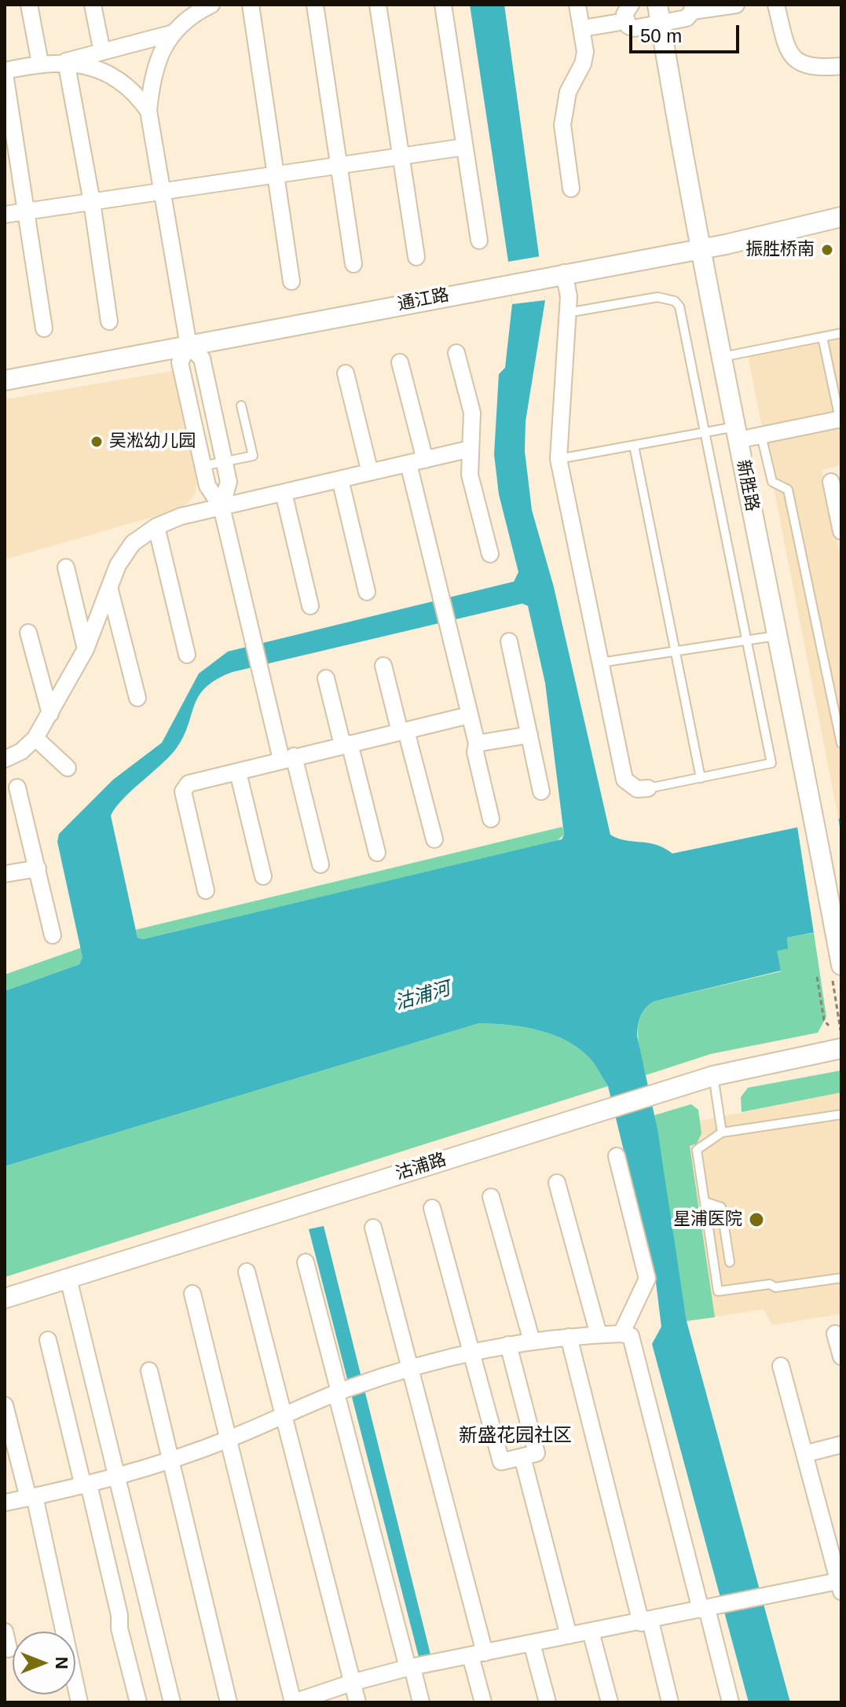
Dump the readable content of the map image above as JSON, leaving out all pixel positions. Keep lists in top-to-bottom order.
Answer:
{
  "streets": {
    "street": ["通江路", "新胜路", "沽浦路"]
  },
  "crossings": [
    ["通江路", "新胜路"]
  ],
  "districts": ["新盛花园社区"],
  "water": ["沽浦河"],
  "places": ["振胜桥南", "吴淞幼儿园", "星浦医院"],
  "scale_bar": "50 m",
  "north": "right"
}
